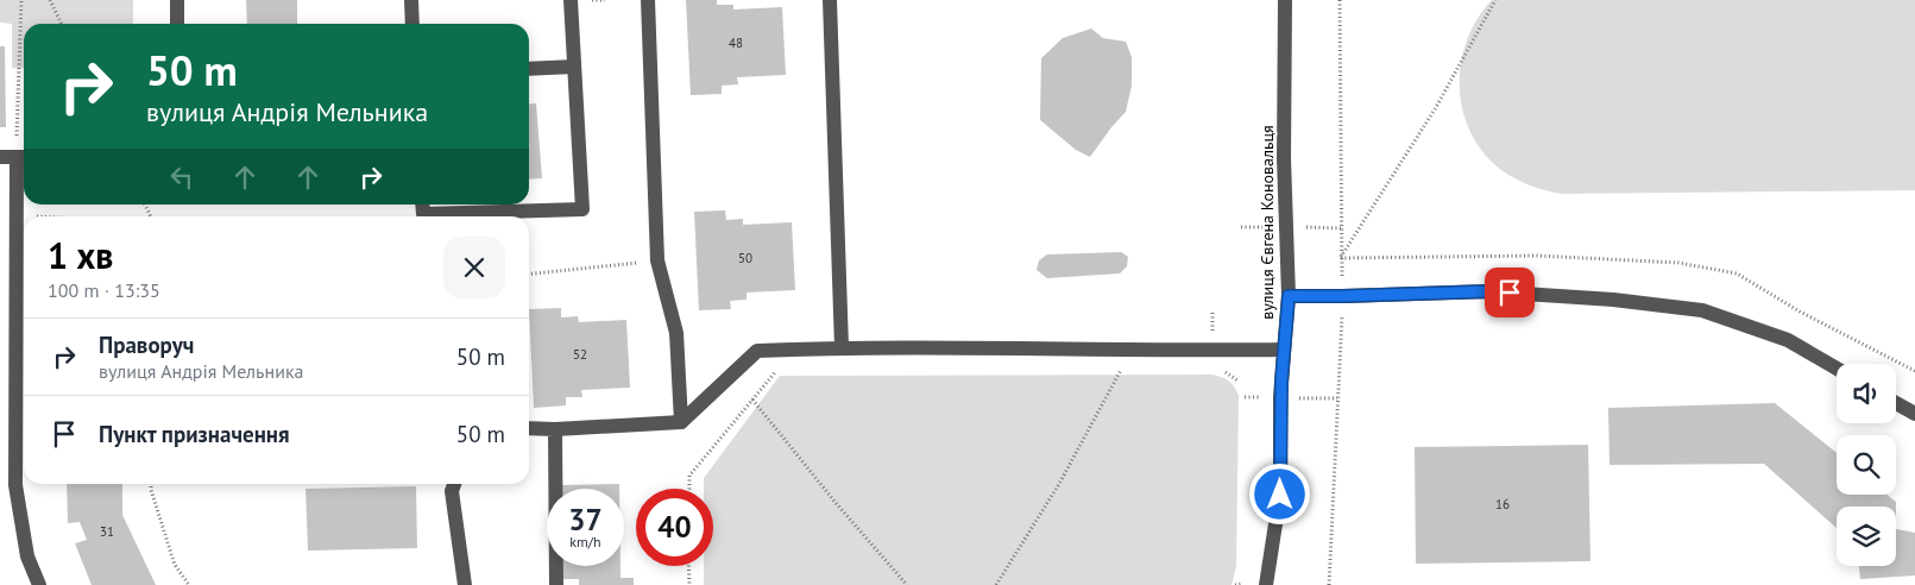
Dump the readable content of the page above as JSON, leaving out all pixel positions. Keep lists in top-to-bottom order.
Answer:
{
  "streets": {
    "street": ["вулиця Євгена Коновальця"]
  },
  "house_numbers": [
    "48",
    "50",
    "52",
    "16",
    "31"
  ],
  "page": {
    "turn": ["50 m", "вулиця Андрія Мельника"],
    "heading": ["1 хв", "100 m · 13:35"],
    "list": [
      {
        "name": "Праворуч",
        "note": "вулиця Андрія Мельника",
        "value": "50 m"
      },
      {
        "name": "Пункт призначення",
        "value": "50 m"
      }
    ],
    "speed": "37 km/h",
    "limit": "40"
  }
}
